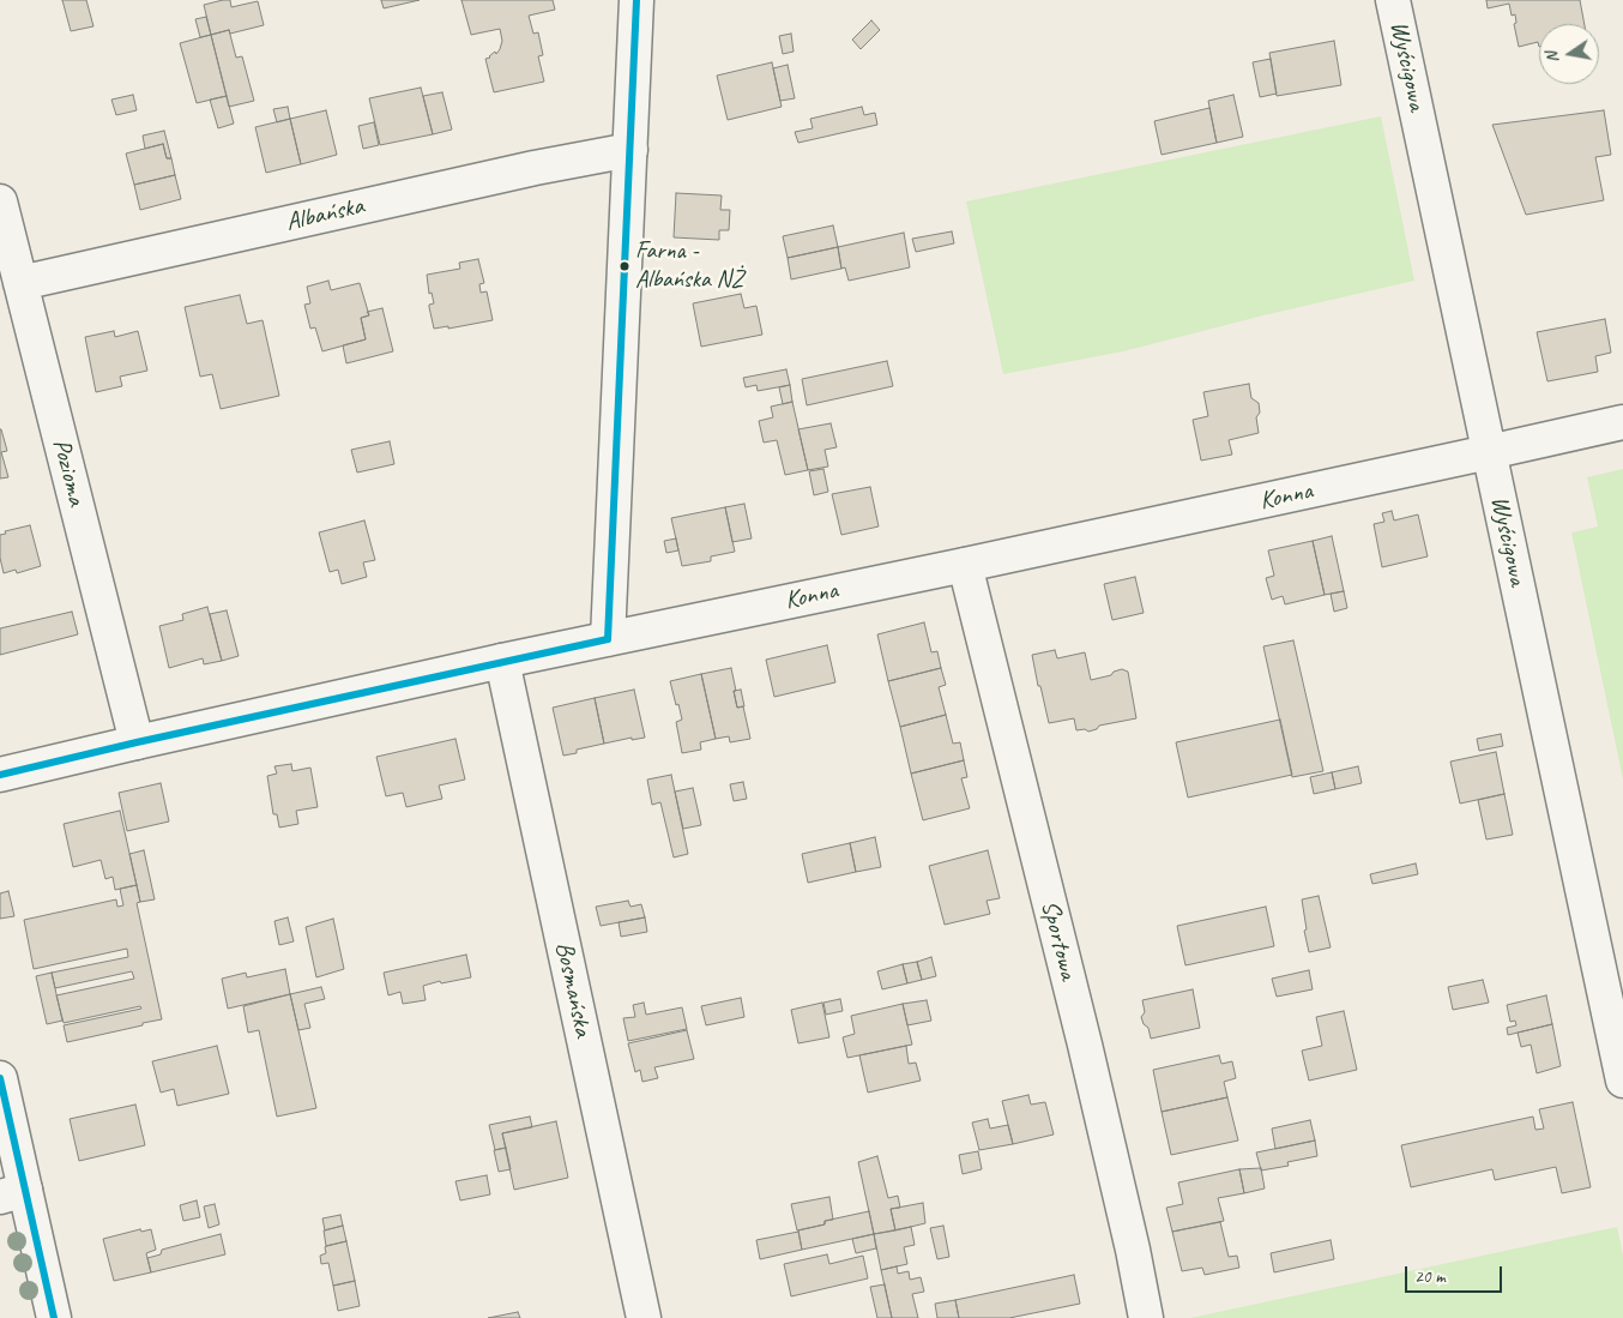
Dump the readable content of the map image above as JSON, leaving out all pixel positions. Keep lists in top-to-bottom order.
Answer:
{
  "streets": {
    "street": [
      "Wyścigowa",
      "Albańska",
      "Pozioma",
      "Konna",
      "Sportowa",
      "Bosmańska"
    ]
  },
  "crossings": [
    ["Wyścigowa", "Konna"],
    ["Albańska", "Pozioma"],
    ["Pozioma", "Konna"],
    ["Konna", "Sportowa"],
    ["Konna", "Bosmańska"]
  ],
  "places": ["Farna - Albańska NŻ"],
  "scale_bar": "20 m",
  "north": "left"
}
